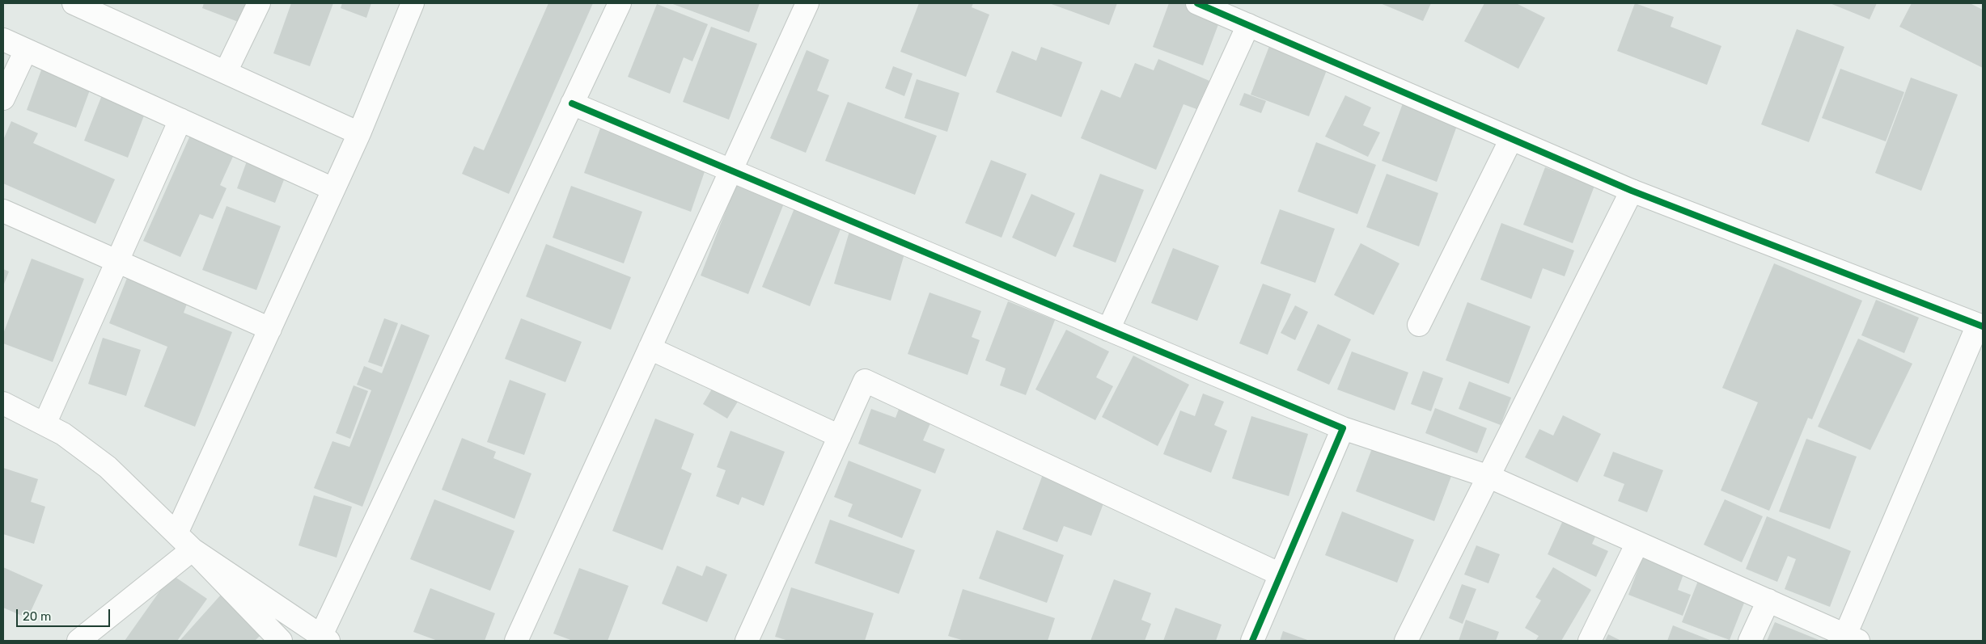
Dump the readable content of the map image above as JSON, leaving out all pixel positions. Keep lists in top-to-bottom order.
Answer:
{
  "scale_bar": "20 m"
}
